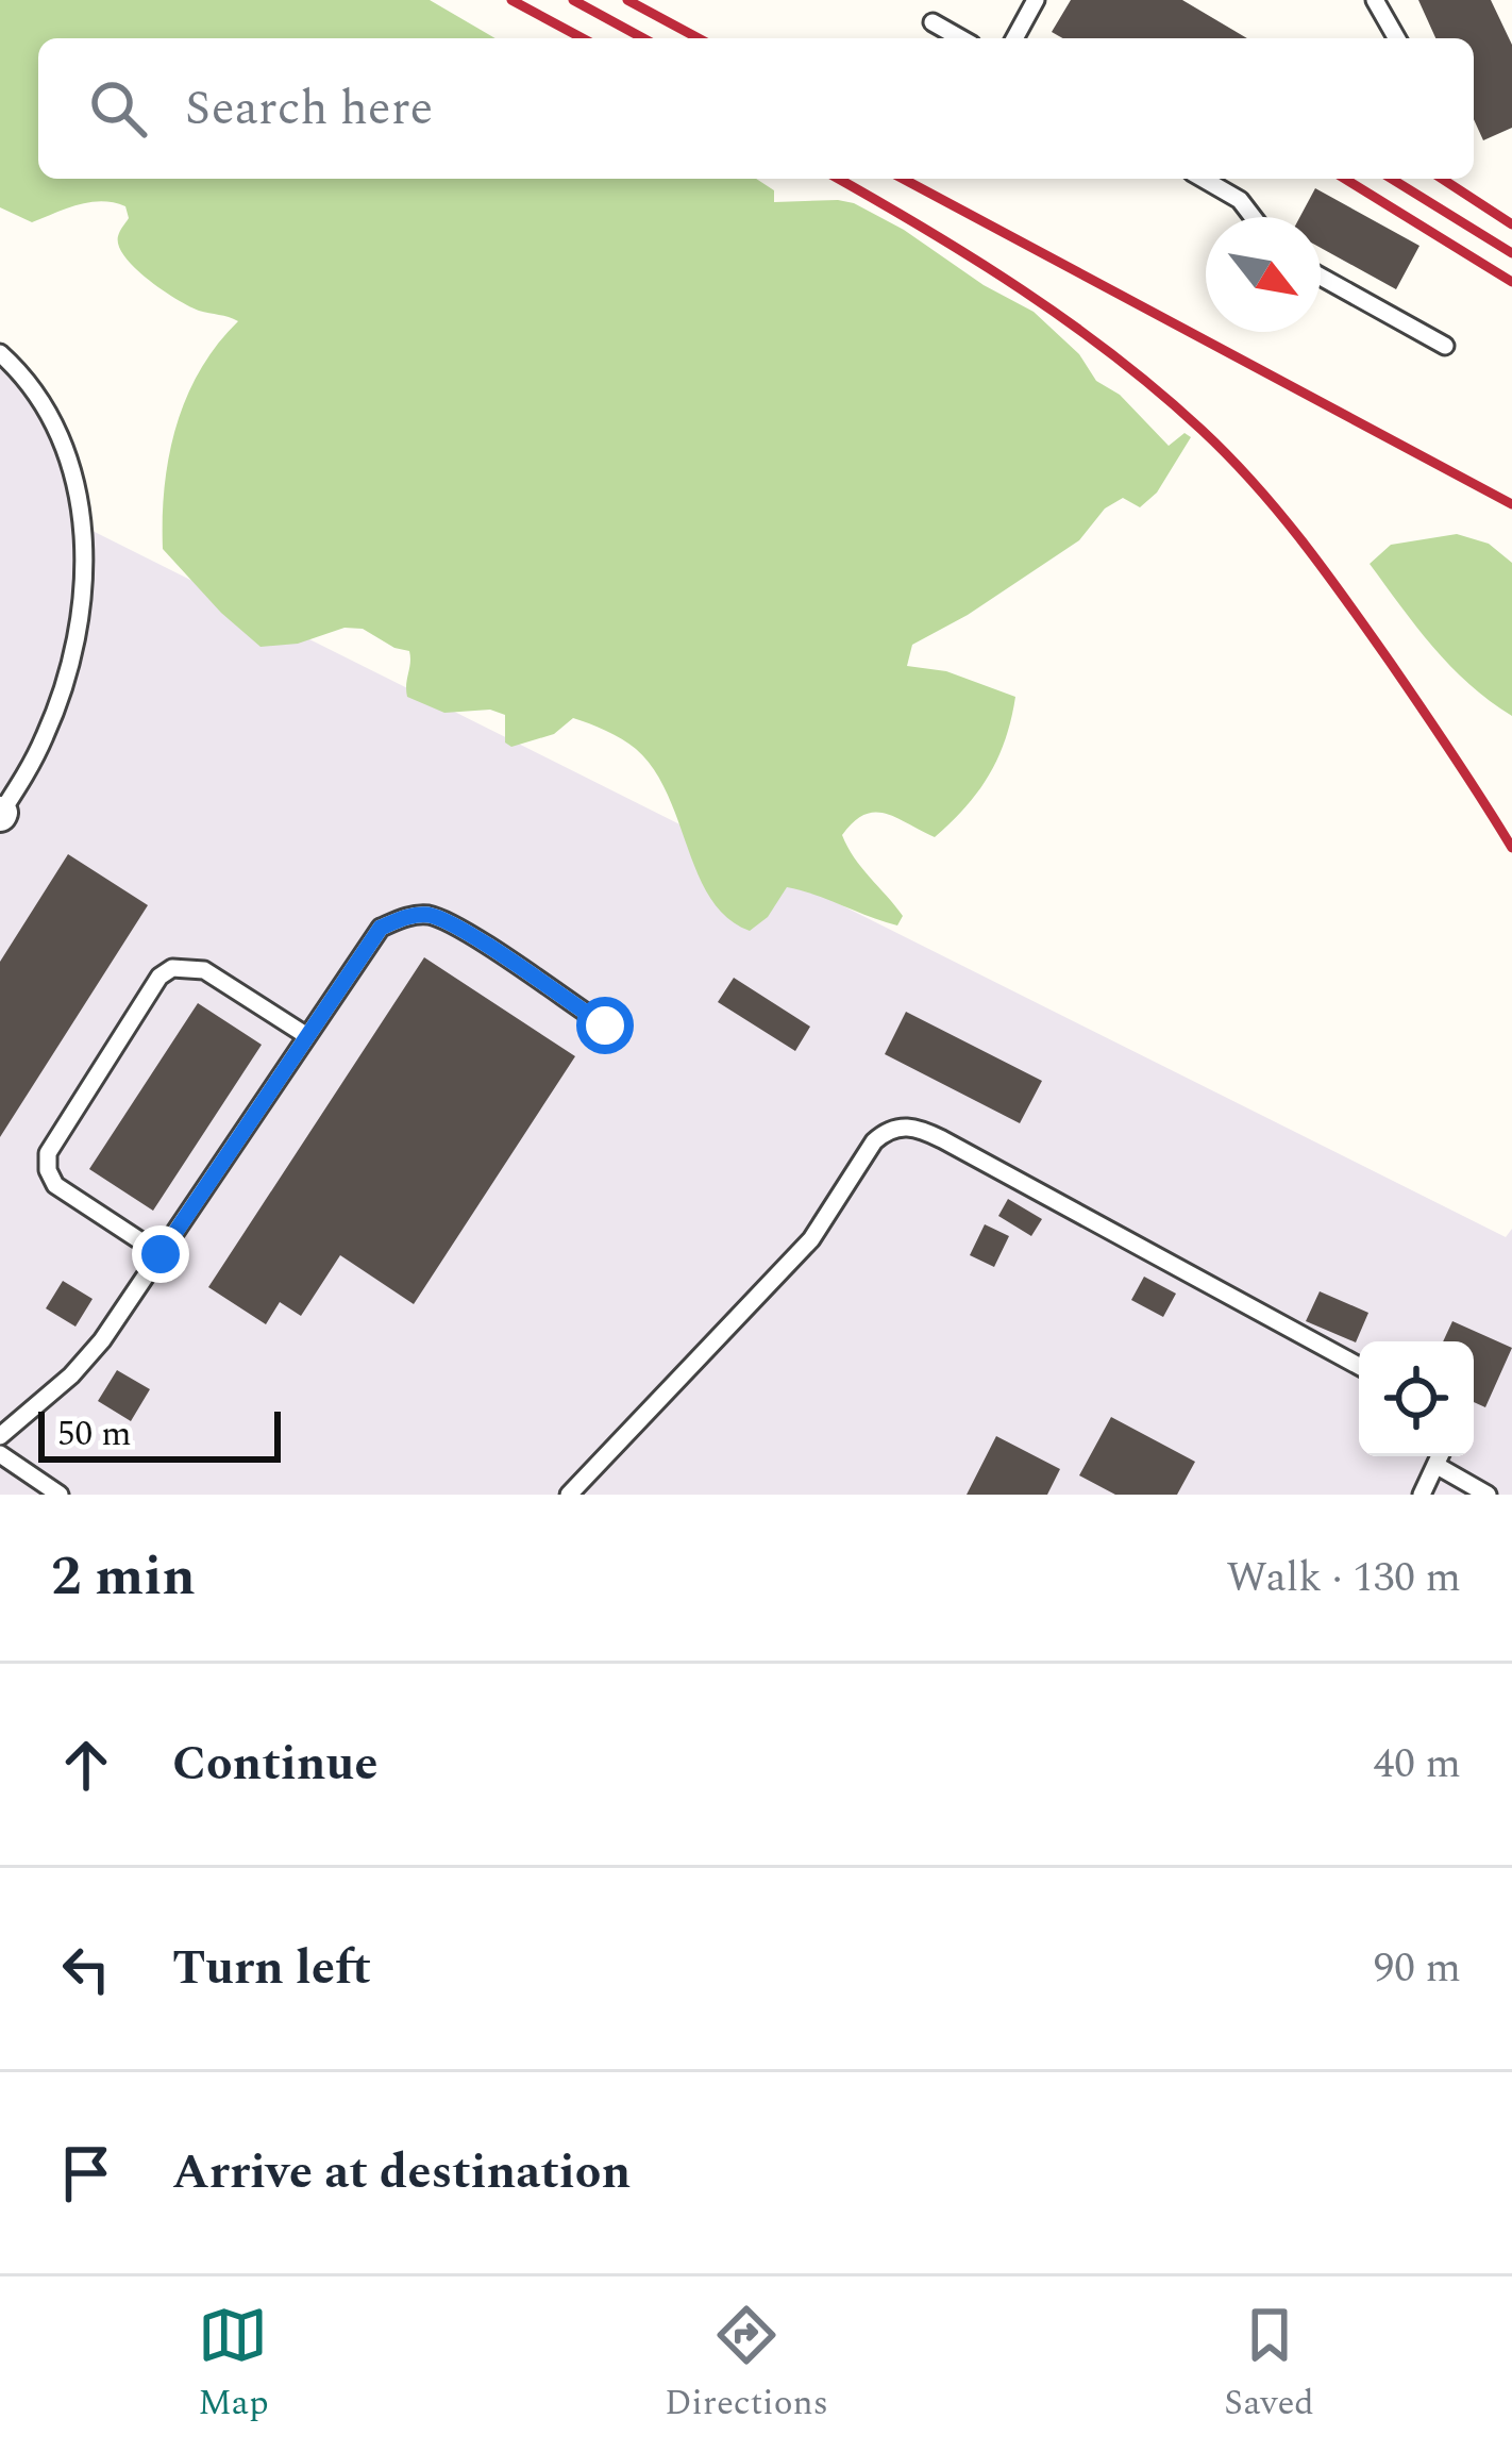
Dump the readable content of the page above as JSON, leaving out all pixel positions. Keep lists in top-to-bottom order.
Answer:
{
  "scale_bar": "50 m",
  "north": "bottom right",
  "page": {
    "search": "Search here",
    "scale": "50 m",
    "heading": ["2 min", "Walk · 130 m"],
    "list": [
      ["Continue", "40 m"],
      ["Turn left", "90 m"],
      "Arrive at destination"
    ],
    "nav": ["Map", "Directions", "Saved"]
  }
}
